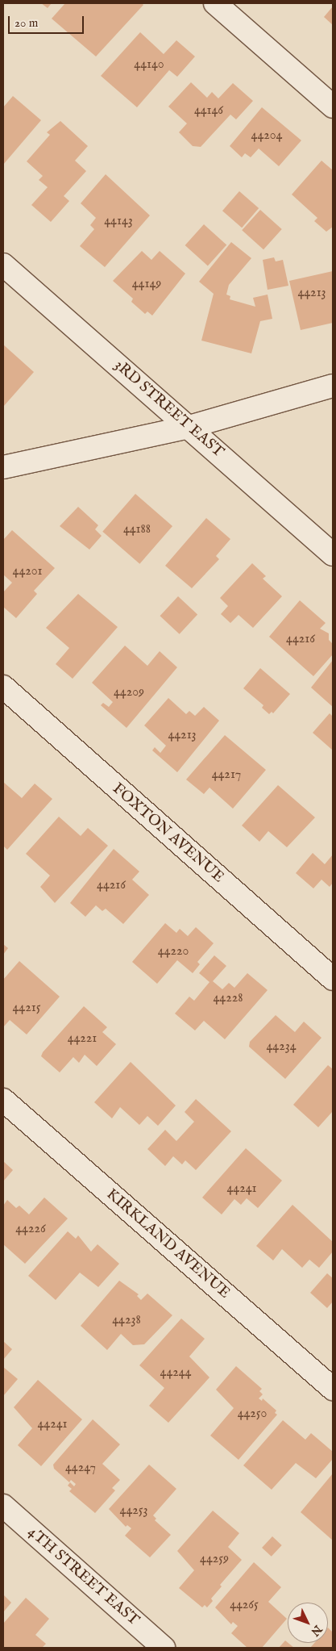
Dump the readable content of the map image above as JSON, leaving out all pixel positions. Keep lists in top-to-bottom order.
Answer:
{
  "streets": {
    "street": [
      "3RD STREET EAST",
      "FOXTON AVENUE",
      "KIRKLAND AVENUE",
      "4TH STREET EAST"
    ]
  },
  "house_numbers": [
    "44140",
    "44146",
    "44204",
    "44143",
    "44149",
    "44213",
    "44188",
    "44201",
    "44216",
    "44209",
    "44213",
    "44217",
    "44216",
    "44220",
    "44228",
    "44215",
    "44221",
    "44234",
    "44241",
    "44226",
    "44238",
    "44244",
    "44250",
    "44241",
    "44247",
    "44253",
    "44259",
    "44265"
  ],
  "scale_bar": "20 m",
  "north": "bottom right"
}
